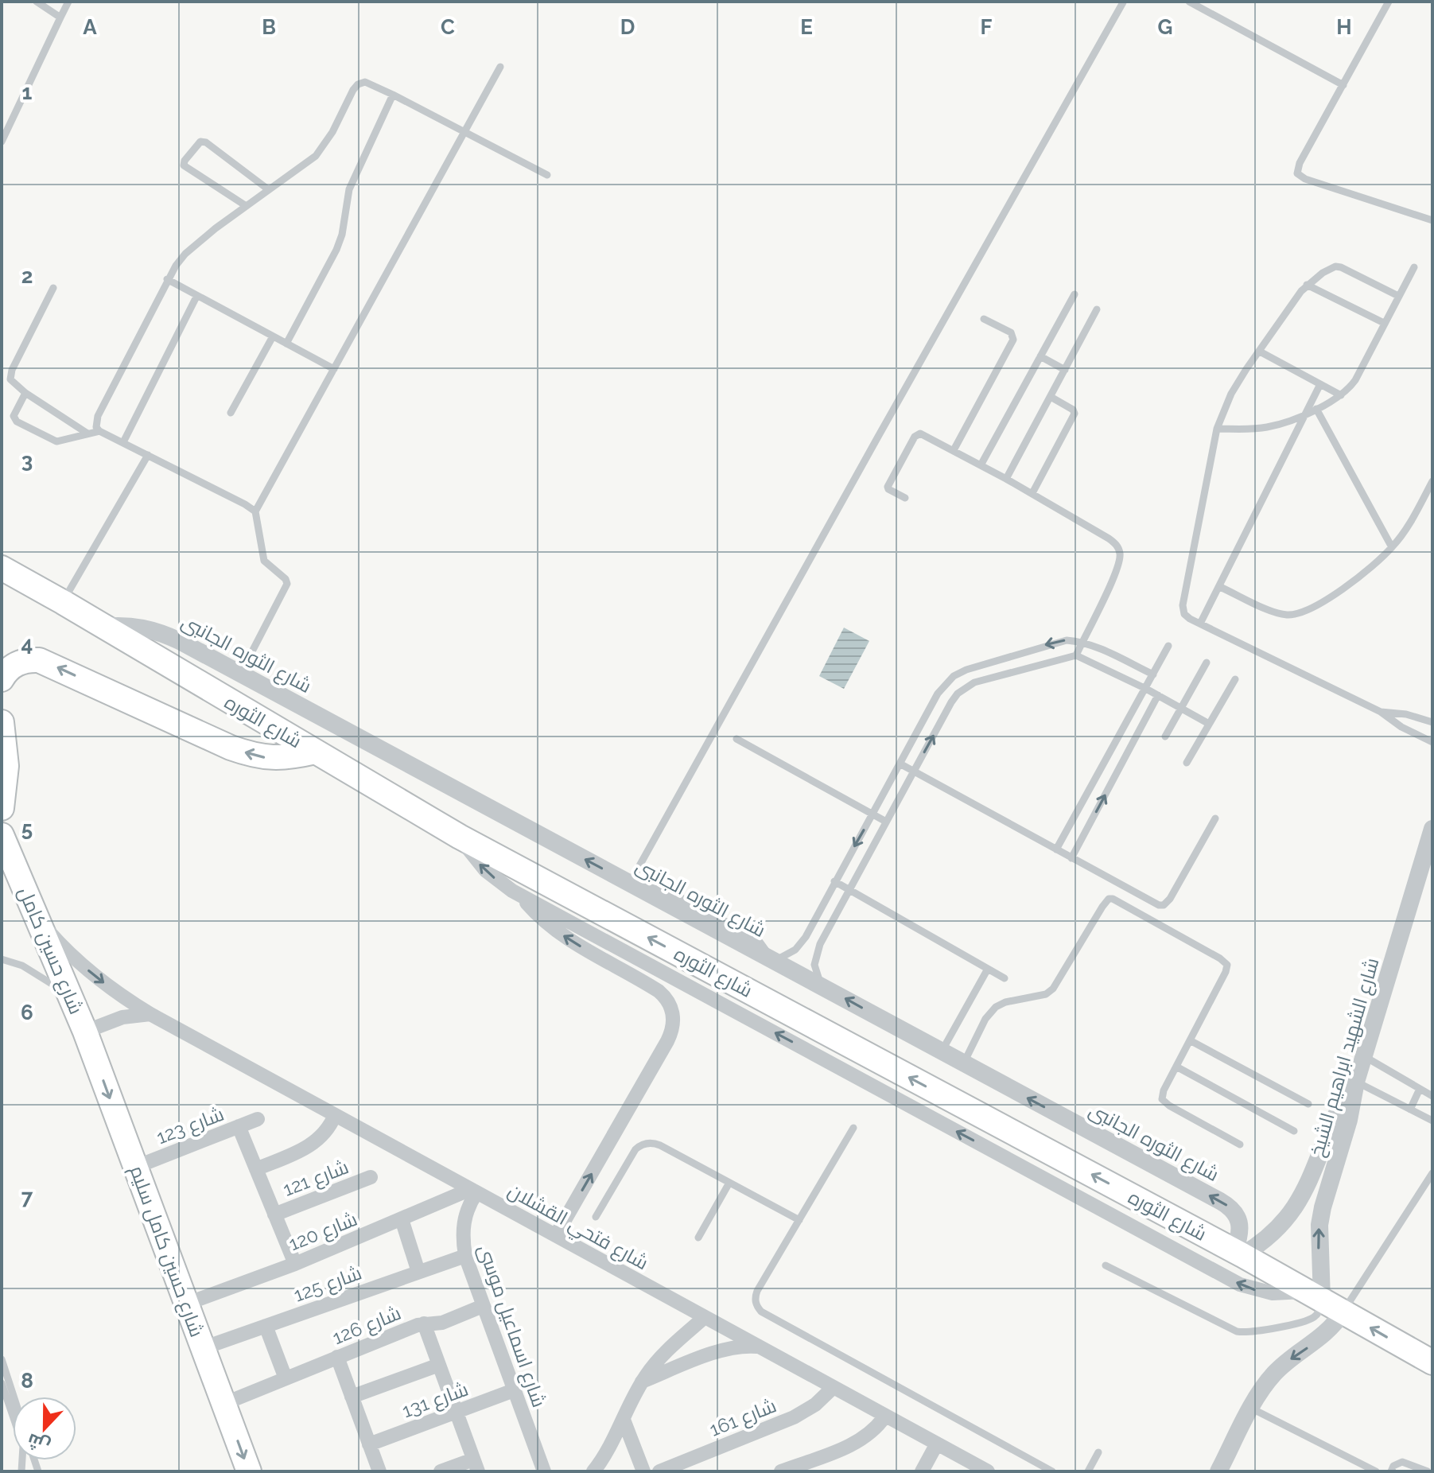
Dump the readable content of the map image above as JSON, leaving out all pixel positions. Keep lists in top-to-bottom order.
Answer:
{
  "streets": {
    "highway": ["شارع الثوره", "شارع حسين كامل", "شارع حسين كامل سليم"],
    "street": [
      "شارع الثوره الجانبى",
      "شارع الشهيد ابراهيم الشيخ",
      "شارع 123",
      "شارع 121",
      "شارع فتحي القشلان",
      "شارع 120",
      "شارع 125",
      "شارع 126",
      "شارع اسماعيل موسى",
      "شارع 131",
      "شارع 161"
    ]
  },
  "crossings": [
    ["شارع الثوره الجانبى", "شارع الثوره"],
    ["شارع الثوره", "شارع الشهيد ابراهيم الشيخ"],
    ["شارع حسين كامل", "شارع فتحي القشلان"],
    ["شارع حسين كامل", "شارع حسين كامل سليم"],
    ["شارع 123", "شارع حسين كامل سليم"],
    ["شارع فتحي القشلان", "شارع 120"],
    ["شارع فتحي القشلان", "شارع اسماعيل موسى"],
    ["شارع فتحي القشلان", "شارع 161"],
    ["شارع 120", "شارع حسين كامل سليم"],
    ["شارع 120", "شارع اسماعيل موسى"],
    ["شارع حسين كامل سليم", "شارع 125"],
    ["شارع حسين كامل سليم", "شارع 126"],
    ["شارع 125", "شارع اسماعيل موسى"],
    ["شارع 126", "شارع اسماعيل موسى"],
    ["شارع اسماعيل موسى", "شارع 131"]
  ],
  "one_way": ["شارع الثوره", "شارع الشهيد ابراهيم الشيخ", "شارع حسين كامل سليم"],
  "north": "bottom",
  "grid": {
    "columns": [
      "A",
      "B",
      "C",
      "D",
      "E",
      "F",
      "G",
      "H"
    ],
    "rows": [
      "1",
      "2",
      "3",
      "4",
      "5",
      "6",
      "7",
      "8"
    ]
  }
}
